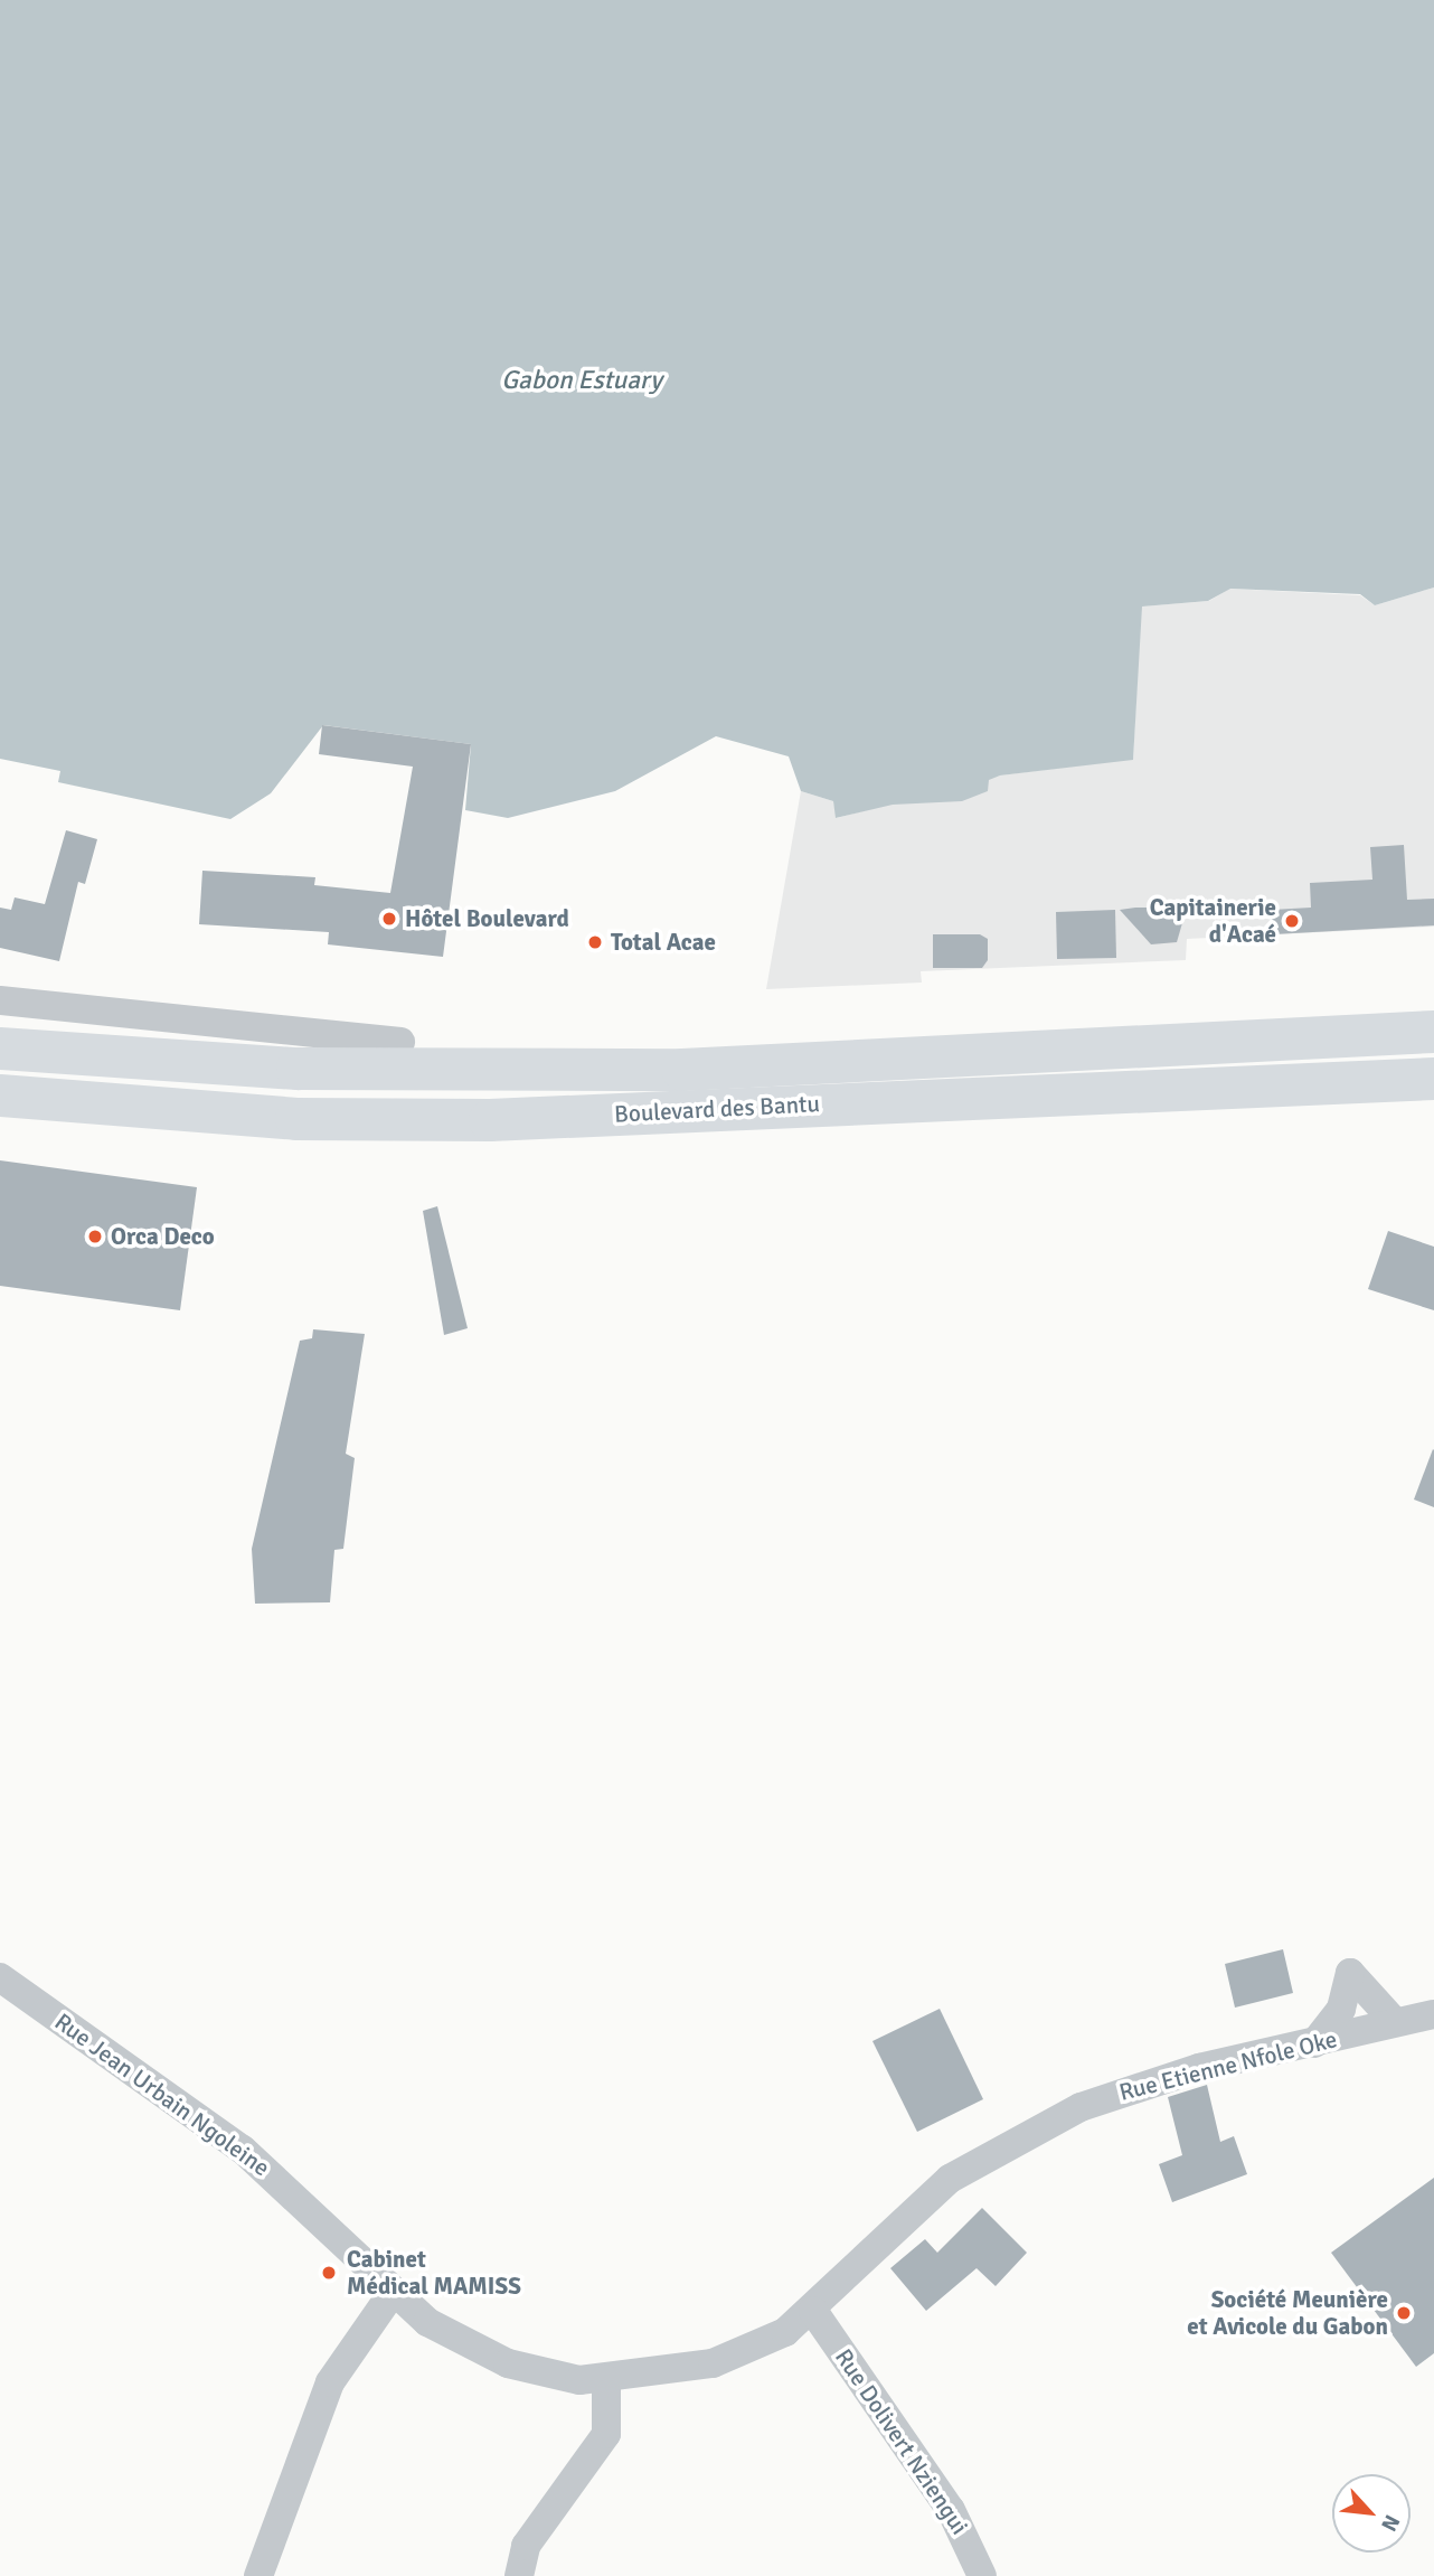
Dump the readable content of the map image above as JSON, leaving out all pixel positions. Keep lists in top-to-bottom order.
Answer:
{
  "streets": {
    "highway": ["Boulevard des Bantu"],
    "street": ["Rue Etienne Nfole Oke", "Rue Jean Urbain Ngoleine", "Rue Dolivert Nziengui"]
  },
  "crossings": [
    ["Rue Etienne Nfole Oke", "Rue Jean Urbain Ngoleine"],
    ["Rue Etienne Nfole Oke", "Rue Dolivert Nziengui"],
    ["Rue Jean Urbain Ngoleine", "Rue Dolivert Nziengui"]
  ],
  "water": ["Gabon Estuary"],
  "places": [
    "Hôtel Boulevard",
    "Capitainerie d'Acaé",
    "Total Acae",
    "Orca Deco",
    "Cabinet Médical MAMISS",
    "Société Meunière et Avicole du Gabon"
  ],
  "north": "bottom right"
}
